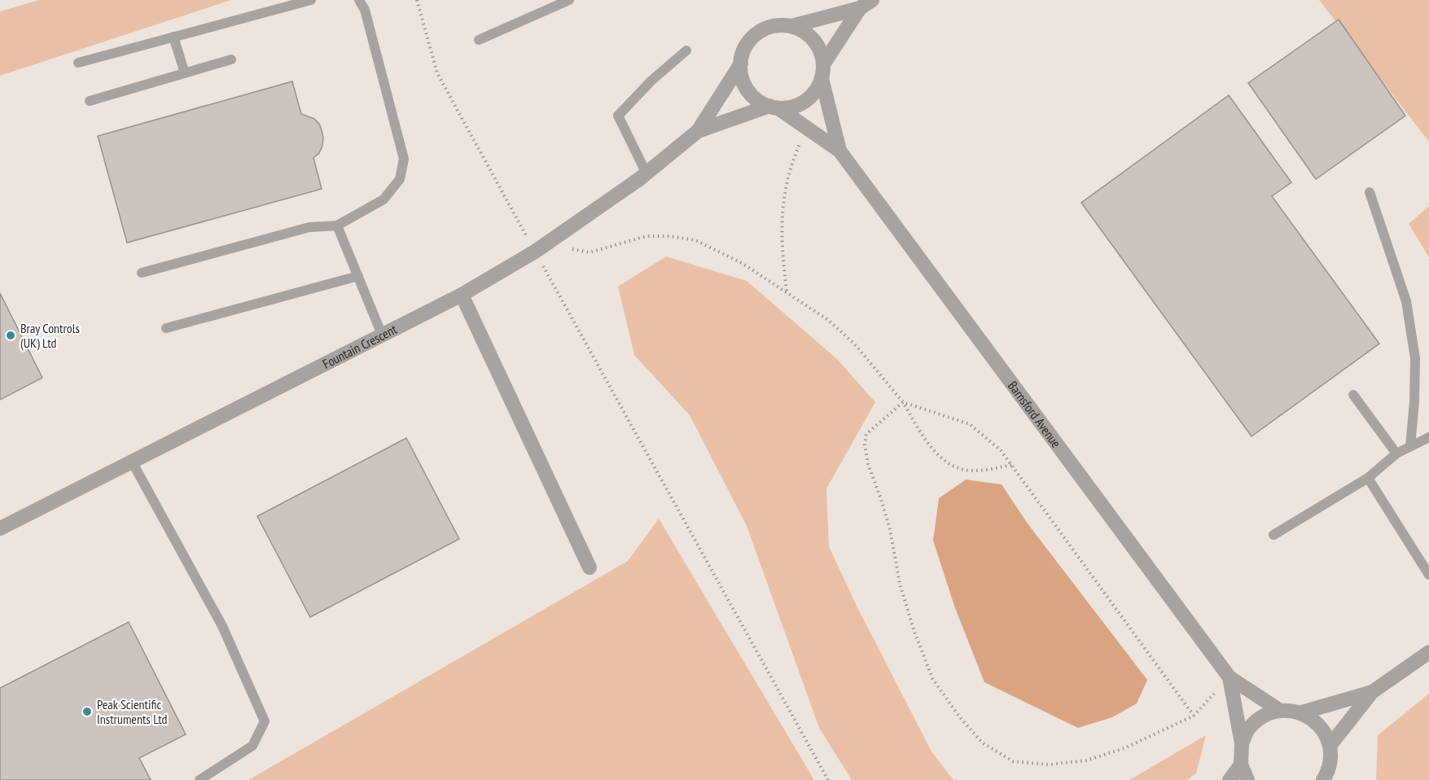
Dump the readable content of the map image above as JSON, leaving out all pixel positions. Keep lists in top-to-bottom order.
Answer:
{
  "streets": {
    "street": ["Fountain Crescent", "Barnsford Avenue"]
  },
  "crossings": [
    ["Fountain Crescent", "Barnsford Avenue"]
  ],
  "places": ["Bray Controls (UK) Ltd", "Peak Scientific Instruments Ltd"]
}
